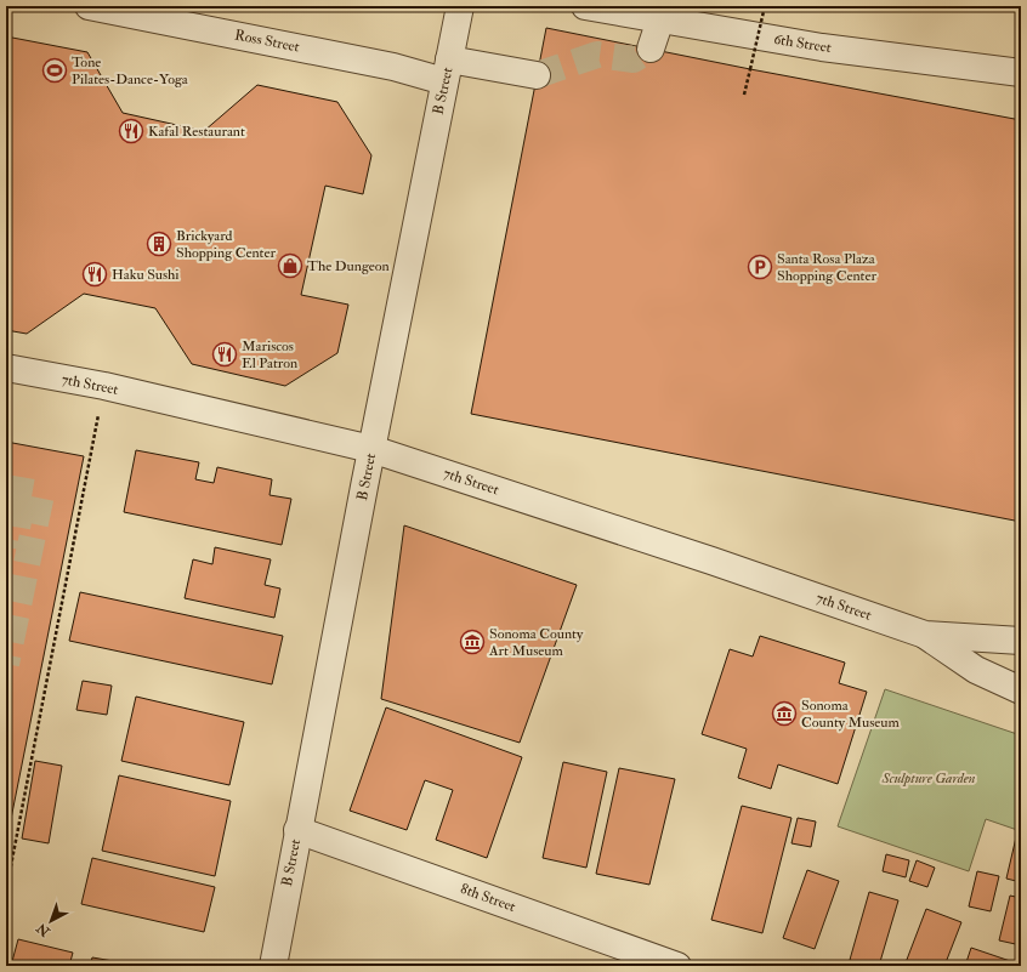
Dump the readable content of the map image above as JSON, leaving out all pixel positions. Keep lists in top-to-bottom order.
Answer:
{
  "streets": {
    "street": [
      "Ross Street",
      "6th Street",
      "B Street",
      "7th Street",
      "8th Street"
    ]
  },
  "crossings": [
    ["Ross Street", "B Street"],
    ["B Street", "7th Street"],
    ["B Street", "8th Street"]
  ],
  "parks": ["Sculpture Garden"],
  "places": {
    "sports": ["Tone Pilates-Dance-Yoga"],
    "restaurant": ["Kafal Restaurant", "Haku Sushi", "Mariscos El Patron"],
    "building": ["Brickyard Shopping Center"],
    "shop": ["The Dungeon"],
    "parking": ["Santa Rosa Plaza Shopping Center"],
    "museum": ["Sonoma County Art Museum", "Sonoma County Museum"]
  },
  "north": "bottom left"
}
